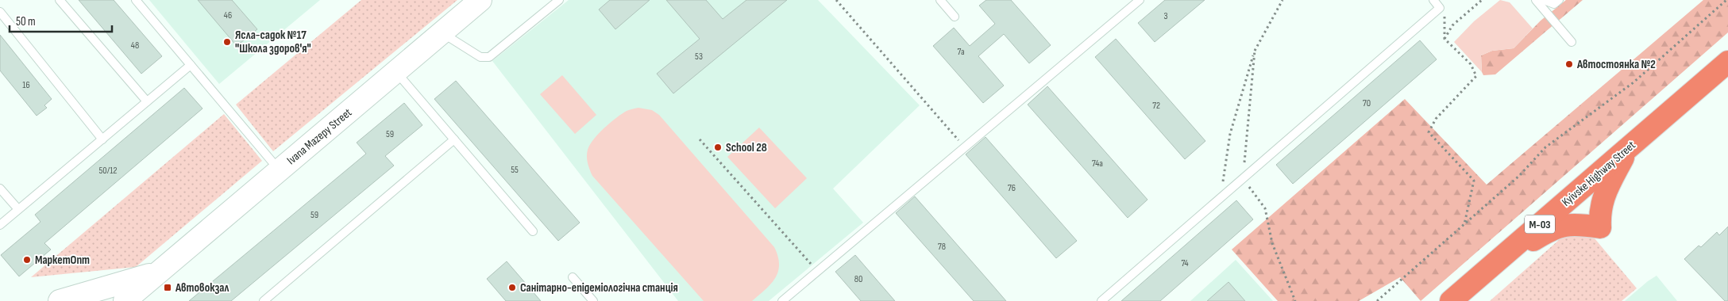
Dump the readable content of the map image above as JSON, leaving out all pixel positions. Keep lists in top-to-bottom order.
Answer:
{
  "streets": {
    "highway": ["Kyivske Highway Street", "М-03"],
    "main road": ["Ivana Mazepy Street"]
  },
  "places": {
    "other": [
      "Ясла-садок №17 \"Школа здоров'я\"",
      "Автостоянка №2",
      "School 28",
      "МаркетОпт",
      "Санітарно-епідеміологічна станція"
    ],
    "transit": ["Автовокзал"]
  },
  "house_numbers": [
    "46",
    "3",
    "48",
    "7а",
    "53",
    "16",
    "70",
    "72",
    "59",
    "74а",
    "55",
    "50/12",
    "76",
    "59",
    "78",
    "74",
    "80"
  ],
  "scale_bar": "50 m"
}
